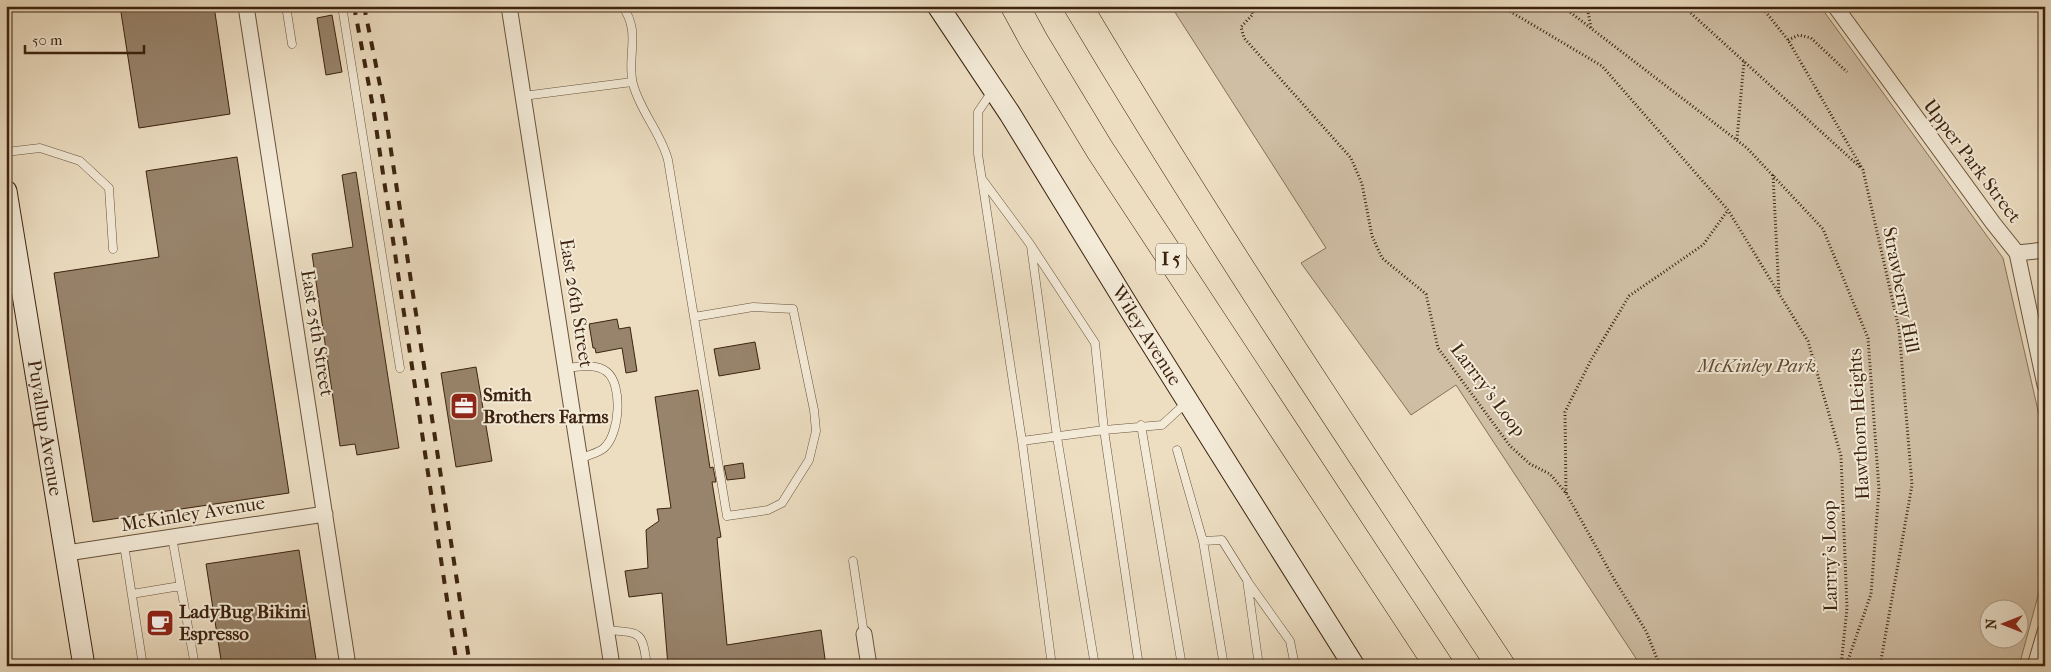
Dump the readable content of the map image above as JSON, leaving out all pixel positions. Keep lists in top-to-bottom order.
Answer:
{
  "streets": {
    "highway": ["I 5"],
    "street": [
      "Upper Park Street",
      "East 26th Street",
      "East 25th Street",
      "Wiley Avenue",
      "Puyallup Avenue",
      "McKinley Avenue"
    ],
    "path": ["Strawberry Hill", "Larrry's Loop", "Hawthorn Heights"]
  },
  "crossings": [
    ["East 25th Street", "McKinley Avenue"],
    ["Puyallup Avenue", "McKinley Avenue"]
  ],
  "parks": ["McKinley Park"],
  "places": {
    "office": ["Smith Brothers Farms"],
    "cafe": ["LadyBug Bikini Espresso"]
  },
  "scale_bar": "50 m",
  "north": "left"
}
